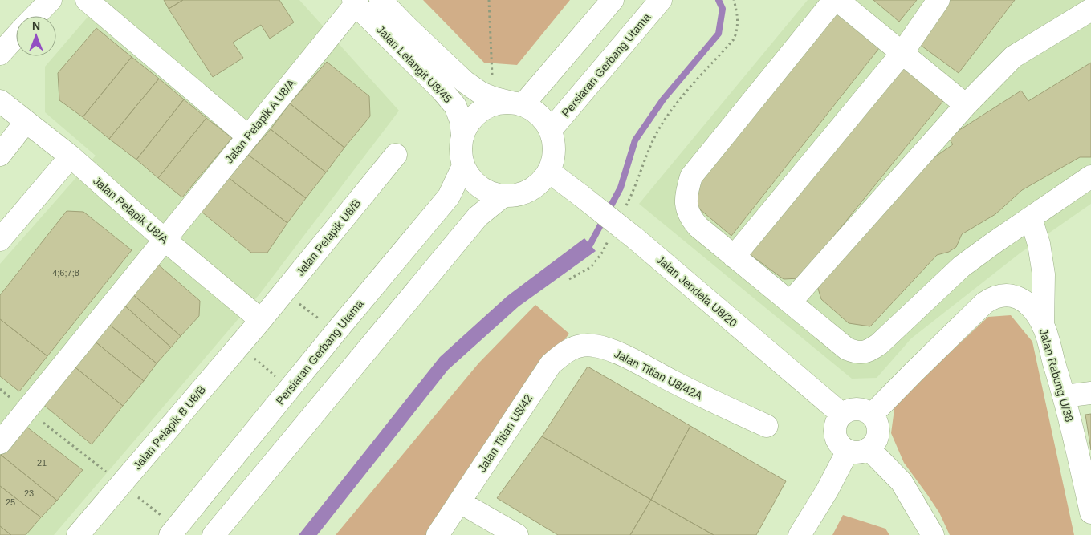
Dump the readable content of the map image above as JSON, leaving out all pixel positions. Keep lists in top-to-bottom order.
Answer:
{
  "streets": {
    "street": [
      "Jalan Lelangit U8/45",
      "Persiaran Gerbang Utama",
      "Jalan Pelapik A U8/A",
      "Jalan Pelapik U8/A",
      "Jalan Pelapik U8/B",
      "Jalan Jendela U8/20",
      "Jalan Titian U8/42A",
      "Jalan Rabung U/38",
      "Jalan Pelapik B U8/B",
      "Jalan Titian U8/42"
    ]
  },
  "crossings": [
    ["Jalan Lelangit U8/45", "Persiaran Gerbang Utama"],
    ["Jalan Lelangit U8/45", "Jalan Pelapik A U8/A"],
    ["Jalan Lelangit U8/45", "Jalan Jendela U8/20"],
    ["Persiaran Gerbang Utama", "Jalan Jendela U8/20"],
    ["Jalan Pelapik A U8/A", "Jalan Pelapik U8/A"],
    ["Jalan Pelapik U8/A", "Jalan Pelapik U8/B"],
    ["Jalan Pelapik U8/A", "Jalan Pelapik B U8/B"],
    ["Jalan Pelapik U8/B", "Jalan Pelapik B U8/B"],
    ["Jalan Jendela U8/20", "Jalan Rabung U/38"],
    ["Jalan Titian U8/42A", "Jalan Titian U8/42"]
  ],
  "house_numbers": [
    "4;6;7;8",
    "21",
    "23",
    "25"
  ],
  "north": "top"
}
